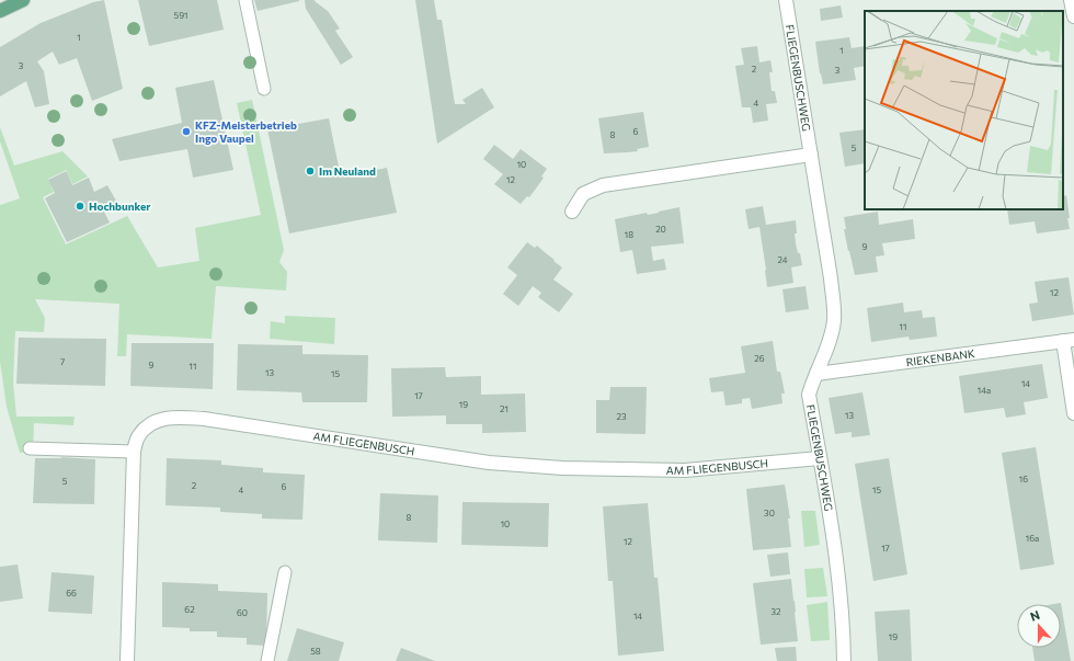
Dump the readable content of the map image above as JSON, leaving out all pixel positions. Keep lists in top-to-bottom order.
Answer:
{
  "streets": {
    "street": ["FLIEGENBUSCHWEG", "RIEKENBANK", "AM FLIEGENBUSCH"]
  },
  "crossings": [
    ["FLIEGENBUSCHWEG", "RIEKENBANK"],
    ["FLIEGENBUSCHWEG", "AM FLIEGENBUSCH"]
  ],
  "places": ["KFZ-Meisterbetrieb Ingo Vaupel", "Im Neuland", "Hochbunker"],
  "house_numbers": [
    "591",
    "1",
    "1",
    "3",
    "2",
    "3",
    "4",
    "6",
    "8",
    "5",
    "10",
    "12",
    "20",
    "18",
    "9",
    "24",
    "12",
    "11",
    "26",
    "7",
    "9",
    "11",
    "13",
    "15",
    "14",
    "14a",
    "17",
    "19",
    "21",
    "13",
    "23",
    "16",
    "5",
    "2",
    "6",
    "4",
    "15",
    "30",
    "8",
    "10",
    "16a",
    "12",
    "17",
    "66",
    "62",
    "32",
    "60",
    "14",
    "19",
    "58"
  ],
  "north": "top"
}
